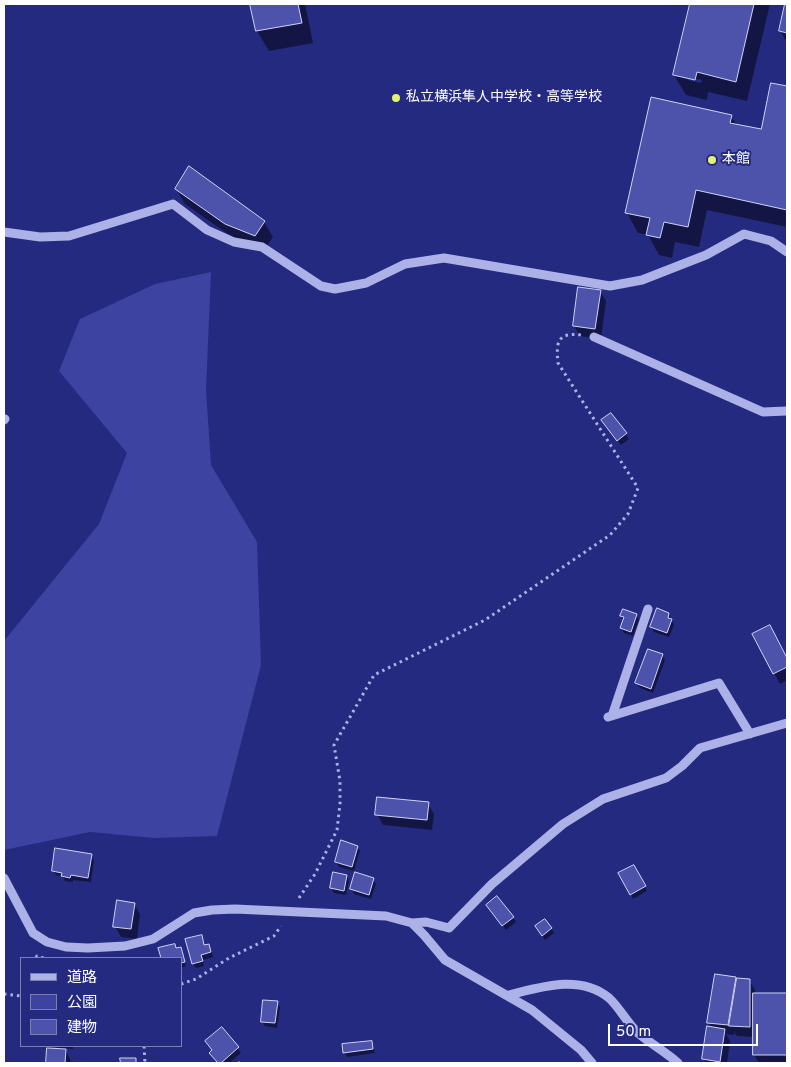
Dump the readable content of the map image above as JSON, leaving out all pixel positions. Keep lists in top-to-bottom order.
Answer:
{
  "places": ["私立横浜隼人中学校・高等学校", "本館"],
  "legend": ["道路", "公園", "建物"],
  "scale_bar": "50 m"
}
